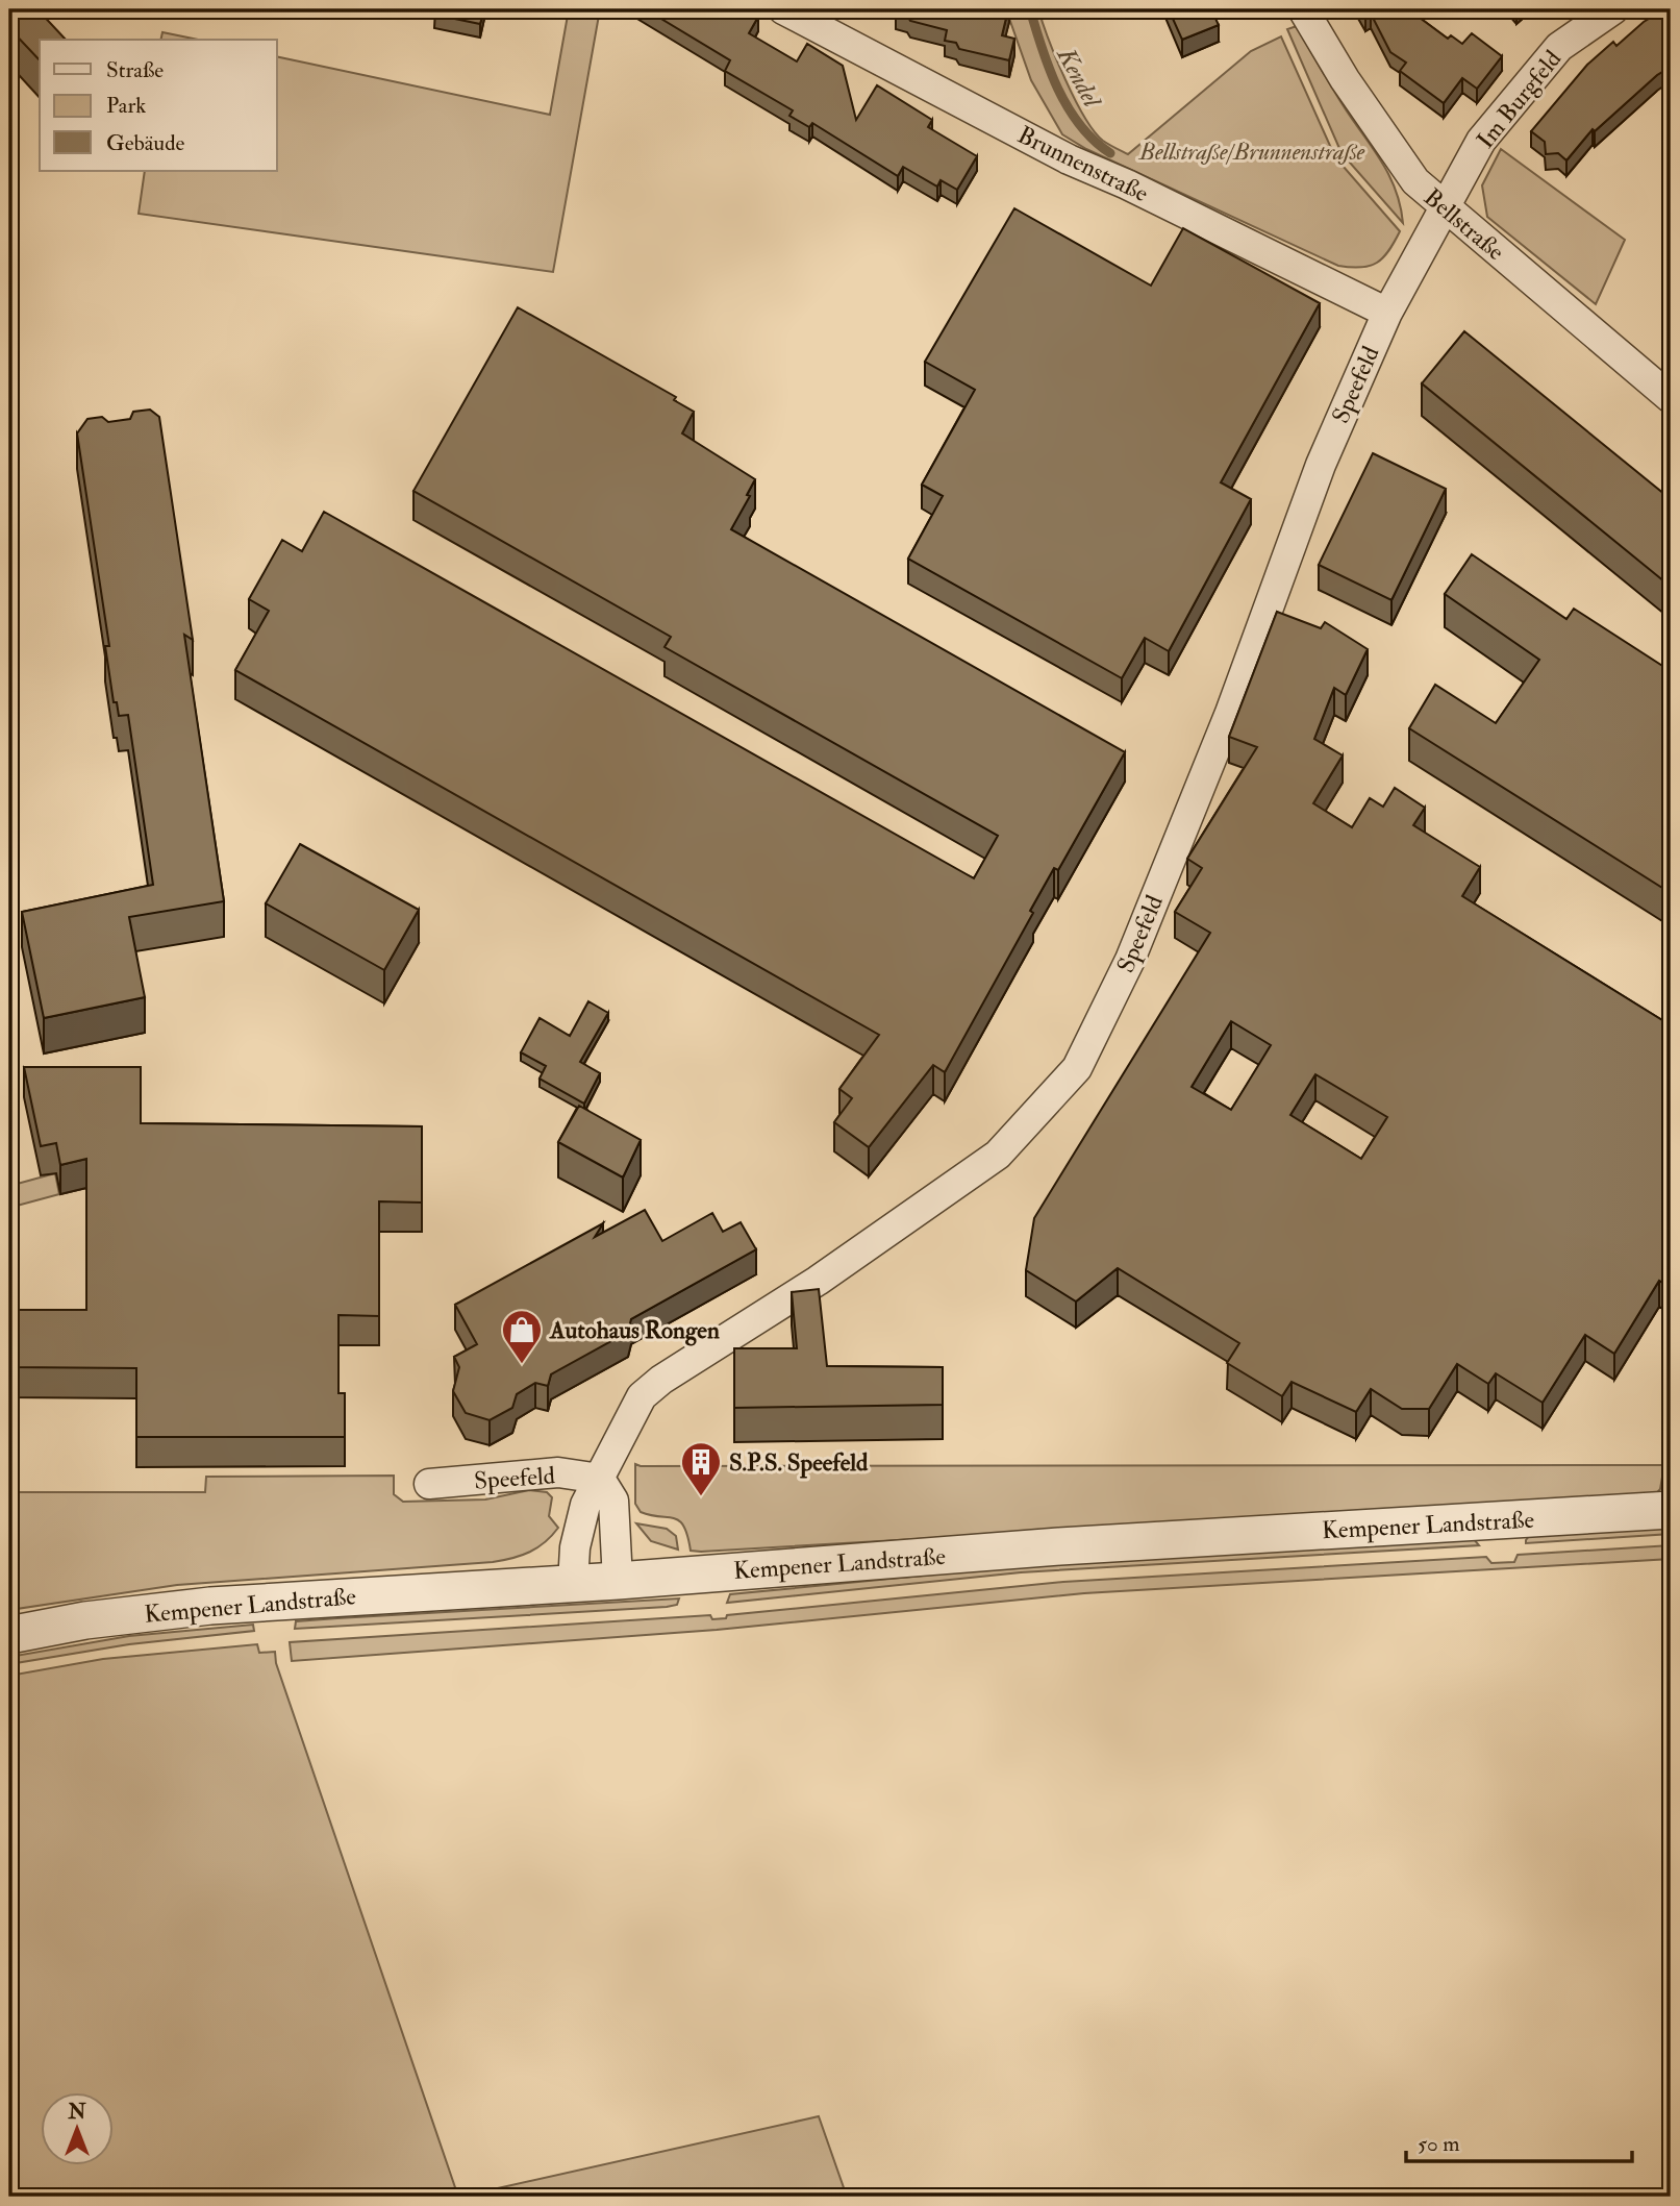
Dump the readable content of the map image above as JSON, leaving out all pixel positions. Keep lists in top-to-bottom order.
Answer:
{
  "streets": {
    "street": [
      "Im Burgfeld",
      "Brunnenstraße",
      "Bellstraße",
      "Speefeld",
      "Kempener Landstraße"
    ]
  },
  "crossings": [
    ["Im Burgfeld", "Bellstraße"],
    ["Im Burgfeld", "Speefeld"],
    ["Brunnenstraße", "Speefeld"],
    ["Bellstraße", "Speefeld"],
    ["Speefeld", "Kempener Landstraße"]
  ],
  "water": ["Kendel"],
  "parks": ["Bellstraße/Brunnenstraße"],
  "places": {
    "shop": ["Autohaus Rongen"],
    "building": ["S.P.S. Speefeld"]
  },
  "legend": ["Straße", "Park", "Gebäude"],
  "scale_bar": "50 m",
  "north": "top"
}
